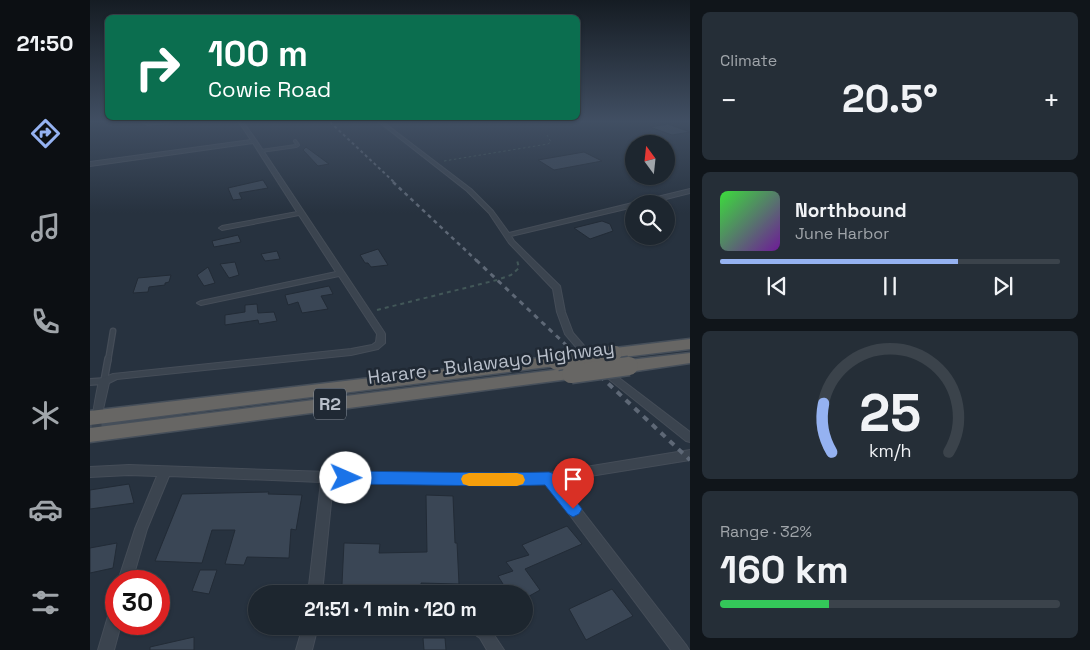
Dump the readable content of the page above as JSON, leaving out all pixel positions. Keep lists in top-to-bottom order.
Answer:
{
  "streets": {
    "highway": ["Harare - Bulawayo Highway", "R2"]
  },
  "north": "top",
  "page": {
    "tabs": "21:50",
    "tile": [
      "Climate",
      ["Range · 32%", "160 km"]
    ],
    "turn": ["100 m", "Cowie Road"],
    "heat": ["−", "20.5°", "+"],
    "song": ["Northbound", "June Harbor"],
    "limit": "30",
    "trip": "21:51 · 1 min · 120 m",
    "gauge": ["25", "km/h"]
  }
}
